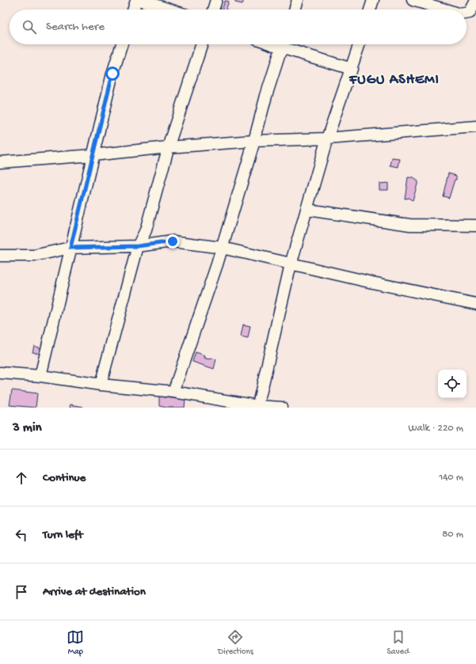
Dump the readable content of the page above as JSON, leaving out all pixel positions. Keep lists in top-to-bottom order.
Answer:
{
  "districts": ["FUGU ASHEMI"],
  "page": {
    "search": "Search here",
    "heading": ["3 min", "Walk · 220 m"],
    "list": [
      ["Continue", "140 m"],
      ["Turn left", "80 m"],
      "Arrive at destination"
    ],
    "nav": ["Map", "Directions", "Saved"]
  }
}
